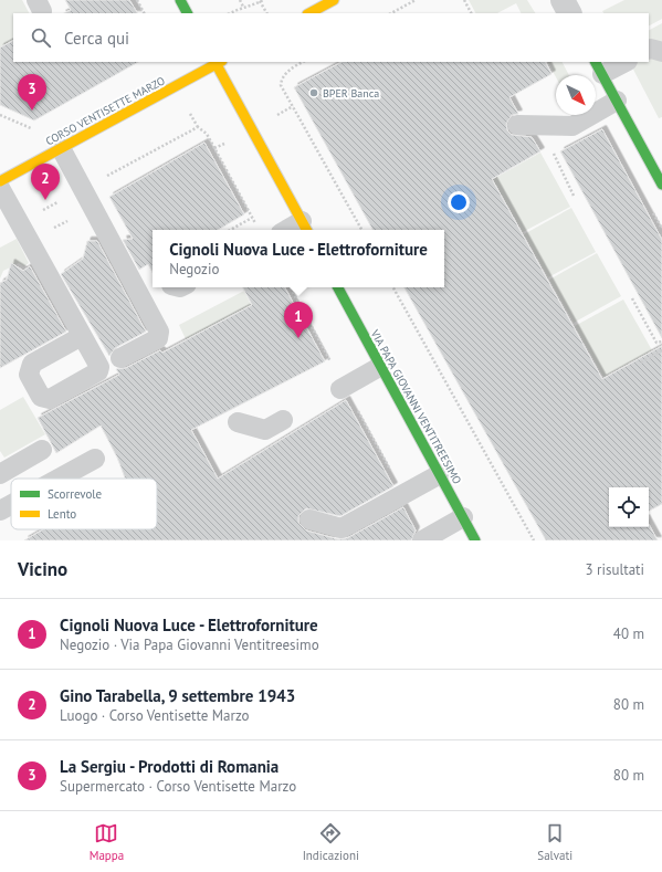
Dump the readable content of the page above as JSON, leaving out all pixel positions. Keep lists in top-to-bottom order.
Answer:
{
  "streets": {
    "street": ["CORSO VENTISETTE MARZO", "VIA PAPA GIOVANNI VENTITREESIMO"]
  },
  "places": ["BPER Banca"],
  "legend": ["Scorrevole", "Lento"],
  "north": "bottom right",
  "page": {
    "search": "Cerca qui",
    "pins": ["3", "2", "1"],
    "popup": ["Cignoli Nuova Luce - Elettroforniture", "Negozio"],
    "heading": ["Vicino", "3 risultati"],
    "list": [
      {
        "mark": "1",
        "name": "Cignoli Nuova Luce - Elettroforniture",
        "note": "Negozio · Via Papa Giovanni Ventitreesimo",
        "value": "40 m"
      },
      {
        "mark": "2",
        "name": "Gino Tarabella, 9 settembre 1943",
        "note": "Luogo · Corso Ventisette Marzo",
        "value": "80 m"
      },
      {
        "mark": "3",
        "name": "La Sergiu - Prodotti di Romania",
        "note": "Supermercato · Corso Ventisette Marzo",
        "value": "80 m"
      }
    ],
    "nav": ["Mappa", "Indicazioni", "Salvati"]
  }
}
